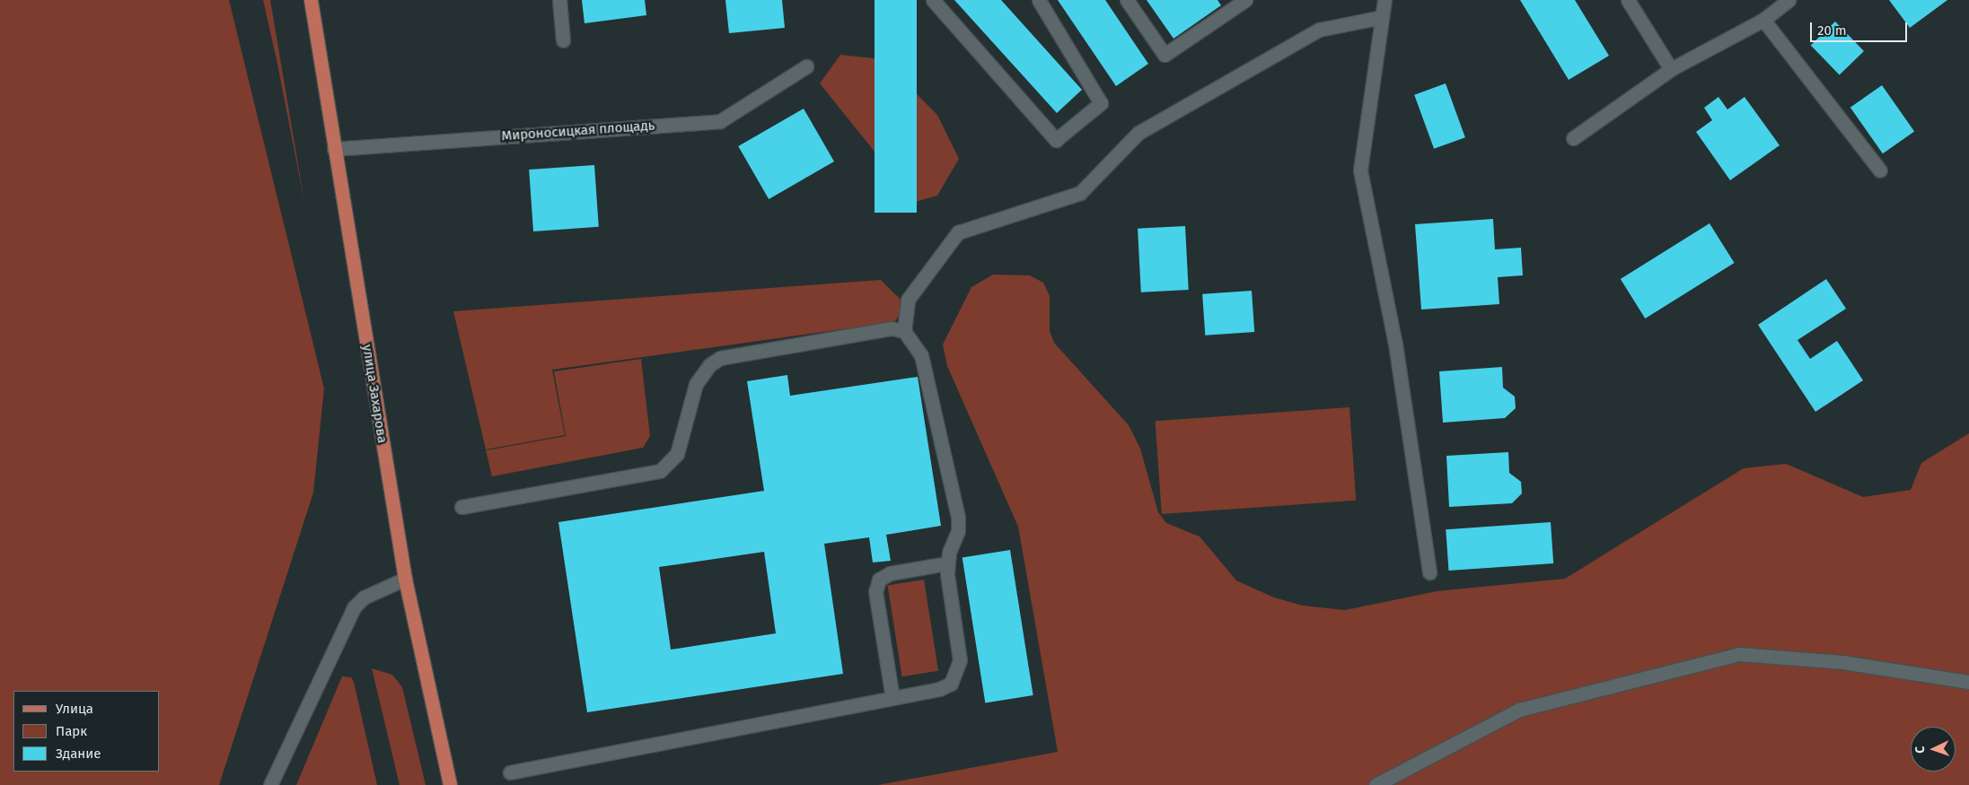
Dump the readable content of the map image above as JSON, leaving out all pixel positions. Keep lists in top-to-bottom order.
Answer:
{
  "streets": {
    "main road": ["улица Захарова"],
    "street": ["Мироносицкая площадь"]
  },
  "crossings": [
    ["Мироносицкая площадь", "улица Захарова"]
  ],
  "legend": ["Улица", "Парк", "Здание"],
  "scale_bar": "20 m",
  "north": "left"
}
